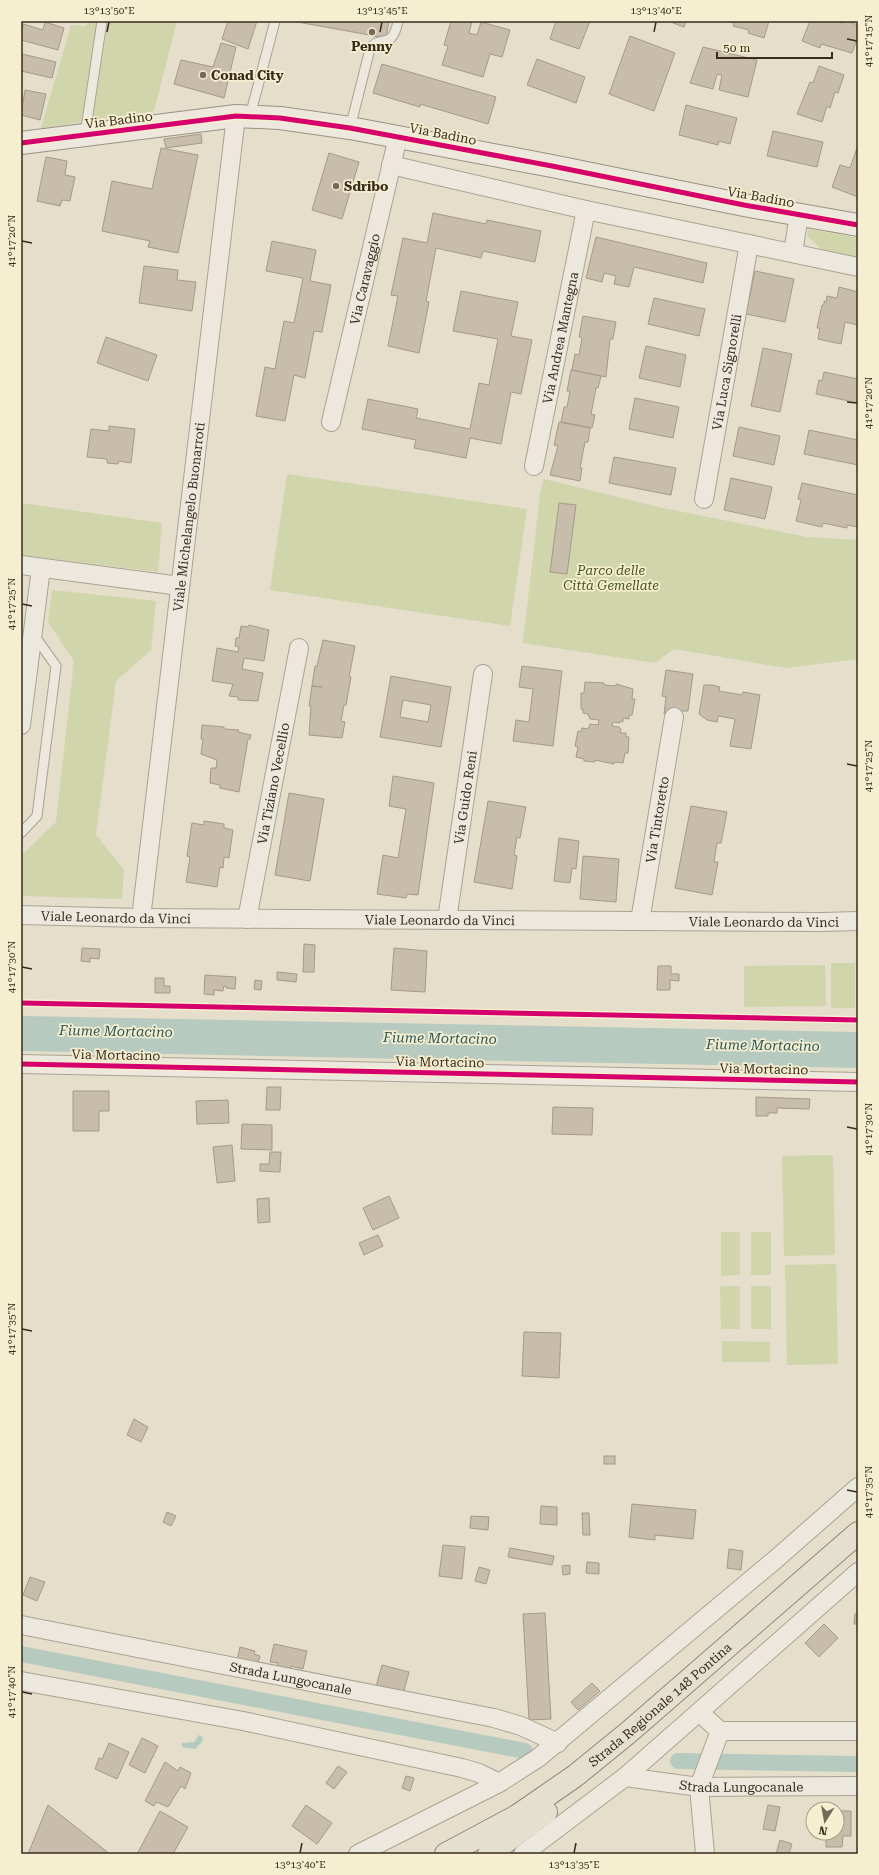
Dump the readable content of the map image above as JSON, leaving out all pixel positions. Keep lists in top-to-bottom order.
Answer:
{
  "streets": {
    "main road": ["Strada Regionale 148 Pontina"],
    "street": [
      "Via Badino",
      "Via Caravaggio",
      "Via Andrea Mantegna",
      "Via Luca Signorelli",
      "Viale Michelangelo Buonarroti",
      "Via Tiziano Vecellio",
      "Via Guido Reni",
      "Via Tintoretto",
      "Viale Leonardo da Vinci",
      "Via Mortacino",
      "Strada Lungocanale"
    ]
  },
  "crossings": [
    ["Via Badino", "Via Caravaggio"],
    ["Via Badino", "Viale Michelangelo Buonarroti"],
    ["Viale Michelangelo Buonarroti", "Viale Leonardo da Vinci"],
    ["Via Tiziano Vecellio", "Viale Leonardo da Vinci"],
    ["Via Guido Reni", "Viale Leonardo da Vinci"],
    ["Via Tintoretto", "Viale Leonardo da Vinci"]
  ],
  "water": ["Fiume Mortacino"],
  "parks": ["Parco delle Città Gemellate"],
  "places": ["Penny", "Conad City", "Sdribo"],
  "scale_bar": "50 m",
  "north": "bottom",
  "coordinates": [
    "13°13'50\"E",
    "13°13'45\"E",
    "13°13'40\"E",
    "41°17'15\"N",
    "41°17'20\"N",
    "41°17'25\"N",
    "41°17'30\"N",
    "41°17'35\"N",
    "41°17'40\"N",
    "13°13'35\"E"
  ]
}
